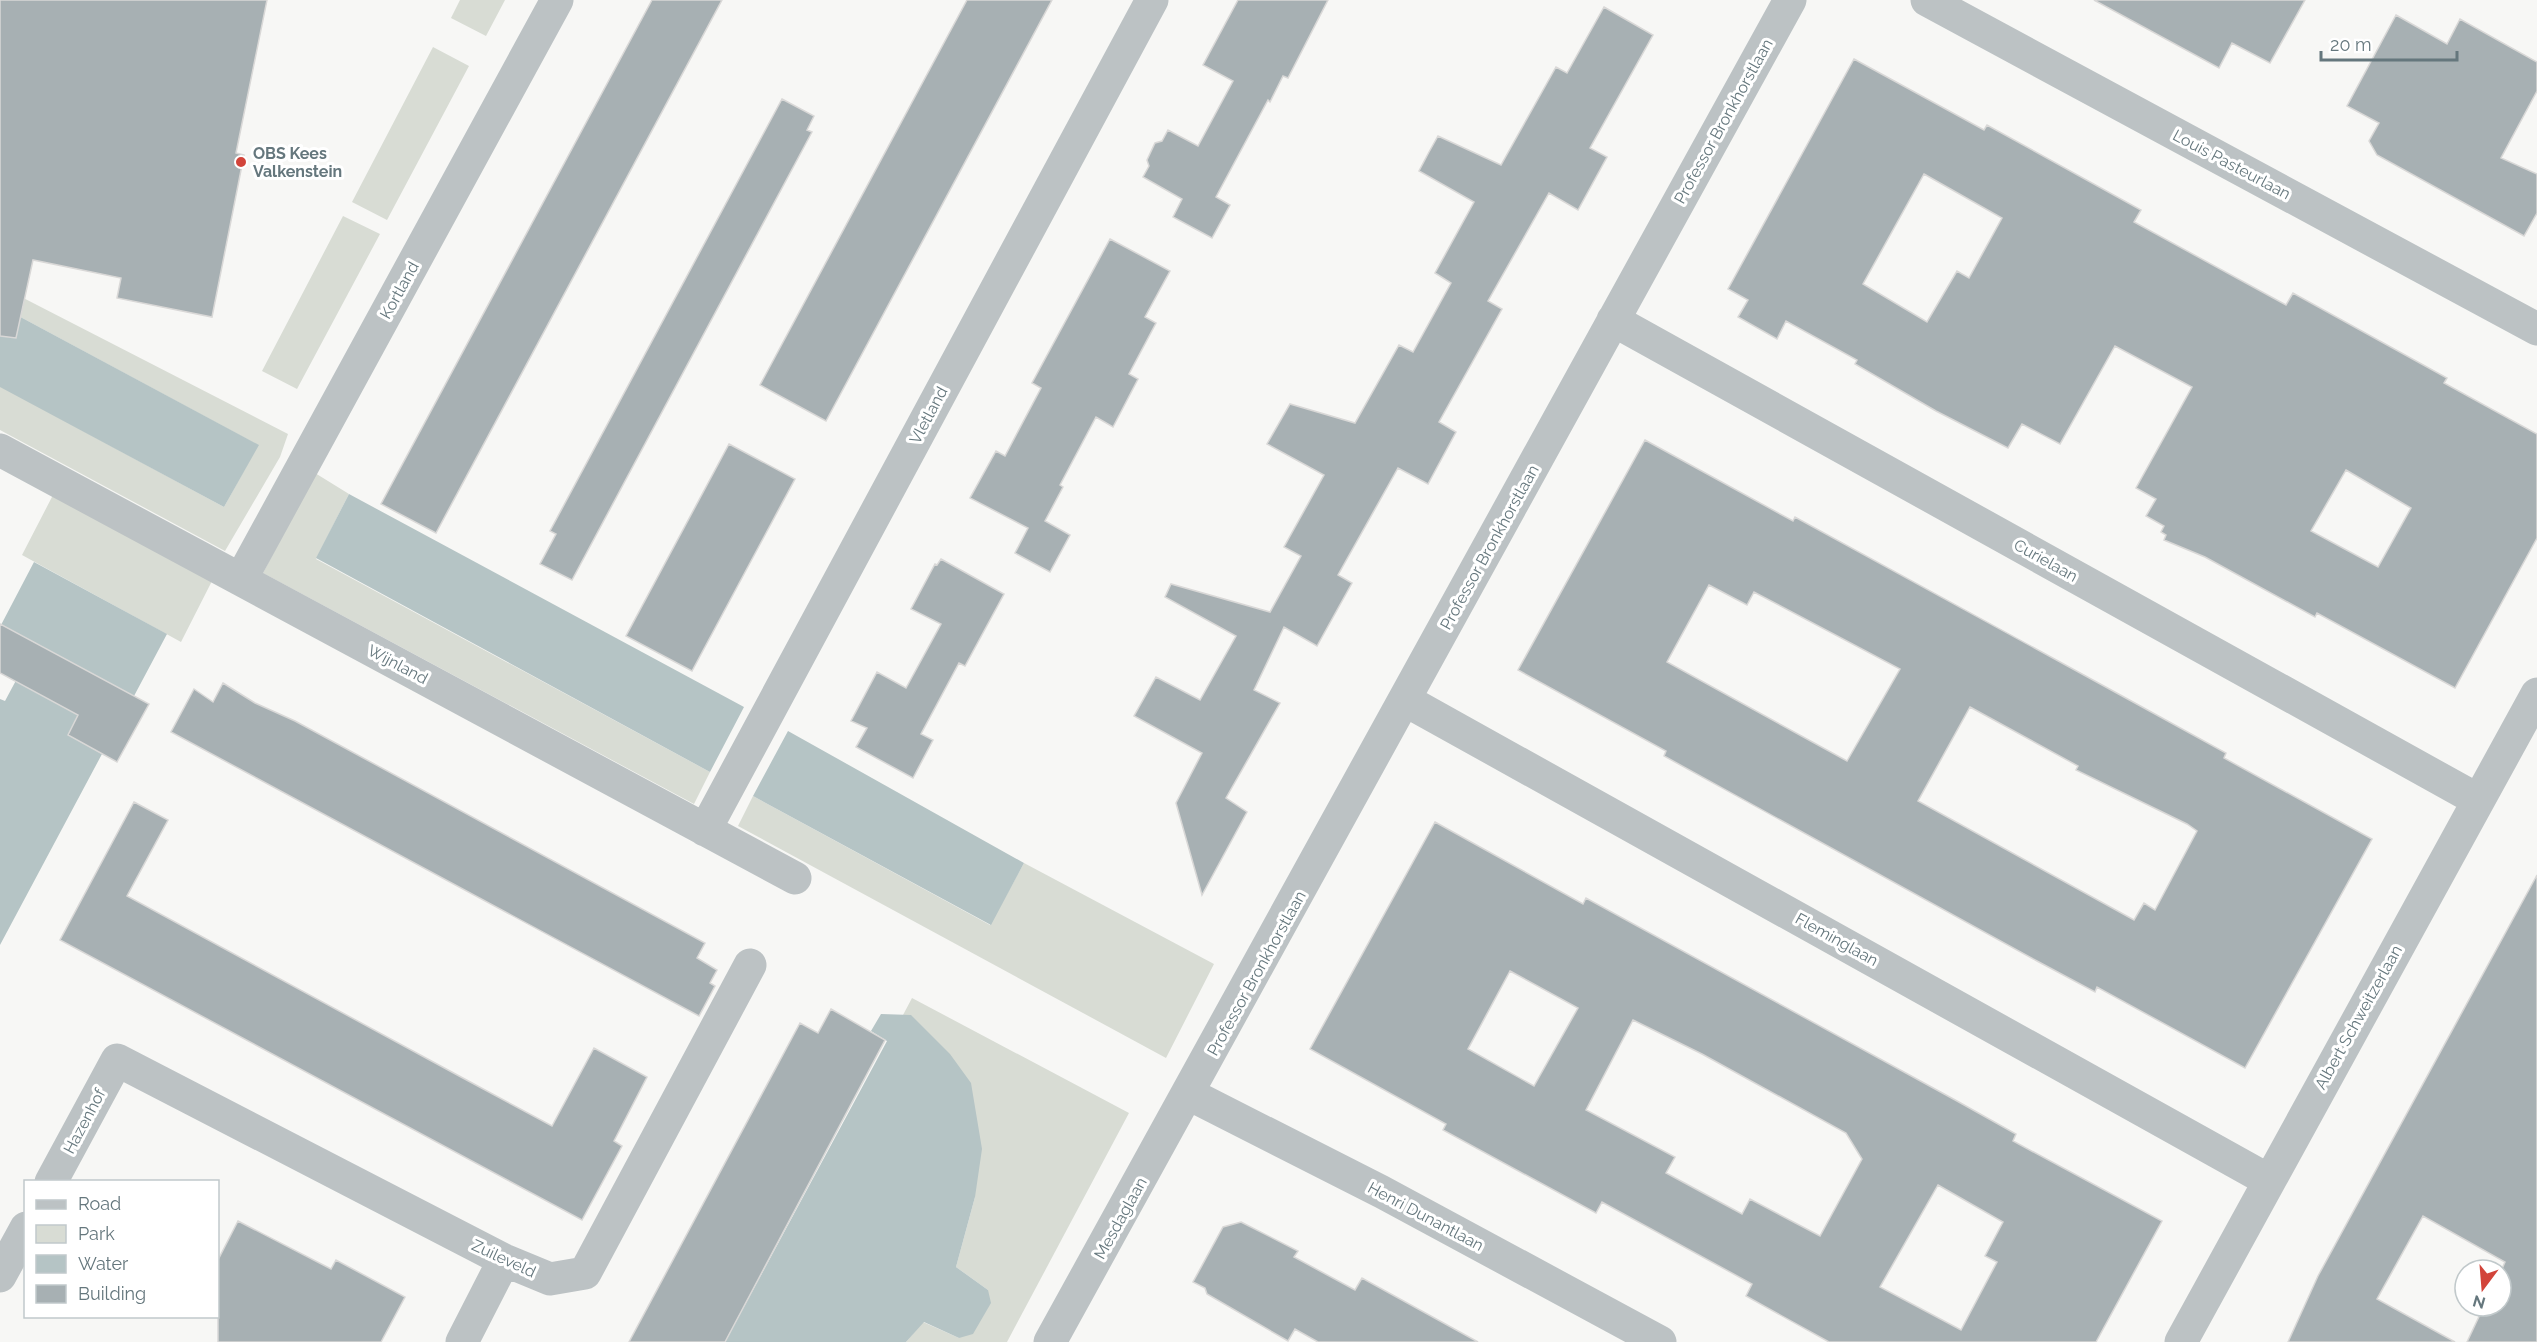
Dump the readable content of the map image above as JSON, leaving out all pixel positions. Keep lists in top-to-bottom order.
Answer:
{
  "streets": {
    "street": [
      "Professor Bronkhorstlaan",
      "Louis Pasteurlaan",
      "Kortland",
      "Vletland",
      "Curielaan",
      "Wijnland",
      "Fleminglaan",
      "Albert Schweitzerlaan",
      "Hazenhof",
      "Henri Dunantlaan",
      "Mesdaglaan",
      "Zuileveld"
    ]
  },
  "crossings": [
    ["Professor Bronkhorstlaan", "Curielaan"],
    ["Professor Bronkhorstlaan", "Fleminglaan"],
    ["Professor Bronkhorstlaan", "Henri Dunantlaan"],
    ["Professor Bronkhorstlaan", "Mesdaglaan"],
    ["Kortland", "Wijnland"],
    ["Vletland", "Wijnland"],
    ["Curielaan", "Albert Schweitzerlaan"],
    ["Fleminglaan", "Albert Schweitzerlaan"],
    ["Hazenhof", "Zuileveld"],
    ["Henri Dunantlaan", "Mesdaglaan"]
  ],
  "places": ["OBS Kees Valkenstein"],
  "legend": [
    "Road",
    "Park",
    "Water",
    "Building"
  ],
  "scale_bar": "20 m",
  "north": "bottom"
}
